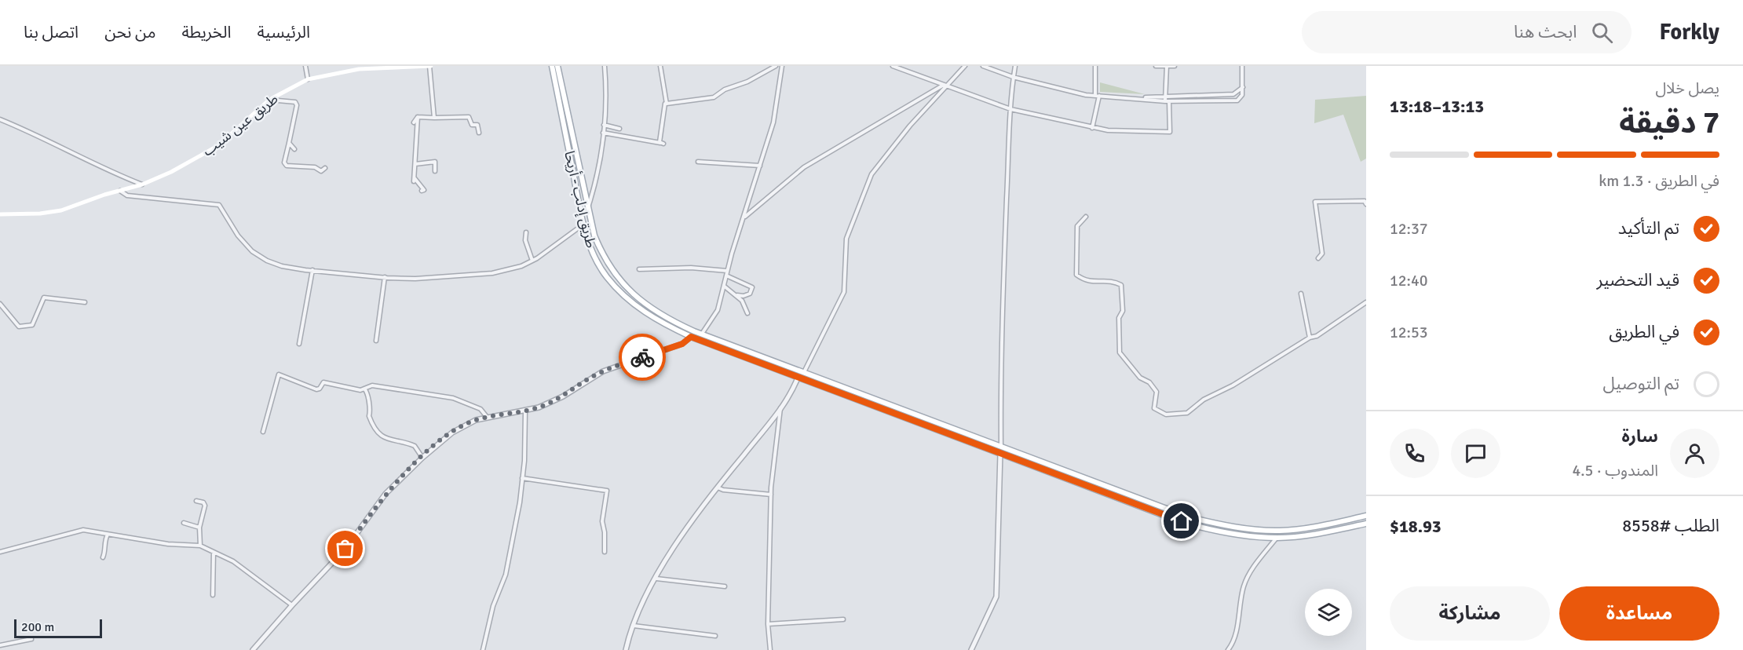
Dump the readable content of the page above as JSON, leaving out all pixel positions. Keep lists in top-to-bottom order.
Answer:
{
  "streets": {
    "main road": ["طريق عين شيب", "طريق إدلب - أريحا"]
  },
  "scale_bar": "200 m",
  "page": {
    "header": "Forkly",
    "search": "ابحث هنا",
    "nav": [
      "الرئيسية",
      "الخريطة",
      "من نحن",
      "اتصل بنا"
    ],
    "heading": ["7 دقيقة", "يصل خلال", "13:13–13:18"],
    "panel": [
      "سارة",
      "المندوب · 4.5",
      "الطلب #8558",
      "$18.93"
    ],
    "bar": "في الطريق · 1.3 km",
    "list": [
      ["تم التأكيد", "12:37"],
      ["قيد التحضير", "12:40"],
      ["في الطريق", "12:53"],
      "تم التوصيل"
    ],
    "buttons": ["مساعدة", "مشاركة"],
    "scale": "200 m"
  }
}
